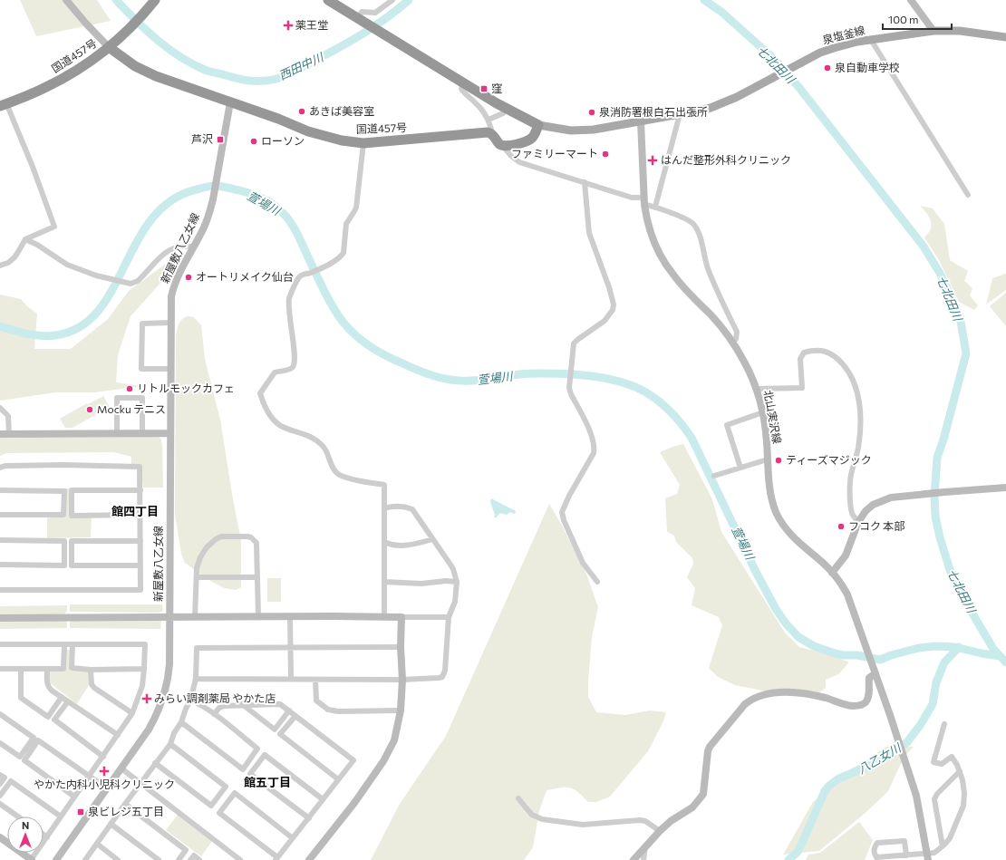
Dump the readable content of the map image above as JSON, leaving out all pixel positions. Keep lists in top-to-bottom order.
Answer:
{
  "streets": {
    "highway": ["国道457号"],
    "main road": ["泉塩釜線"],
    "street": ["新屋敷八乙女線", "北山実沢線"]
  },
  "crossings": [
    ["国道457号", "新屋敷八乙女線"]
  ],
  "districts": ["館四丁目", "館五丁目"],
  "water": [
    "七北田川",
    "西田中川",
    "萱場川",
    "八乙女川"
  ],
  "places": {
    "health": [
      "薬王堂",
      "はんだ整形外科クリニック",
      "みらい調剤薬局 やかた店",
      "やかた内科小児科クリニック"
    ],
    "other": [
      "泉自動車学校",
      "あきば美容室",
      "泉消防署根白石出張所",
      "ローソン",
      "ファミリーマート",
      "オートリメイク仙台",
      "リトルモックカフェ",
      "Mocku テニス",
      "ティーズマジック",
      "フコク 本部"
    ],
    "transit": ["窪", "芦沢", "泉ビレジ五丁目"]
  },
  "scale_bar": "100 m",
  "north": "top"
}
